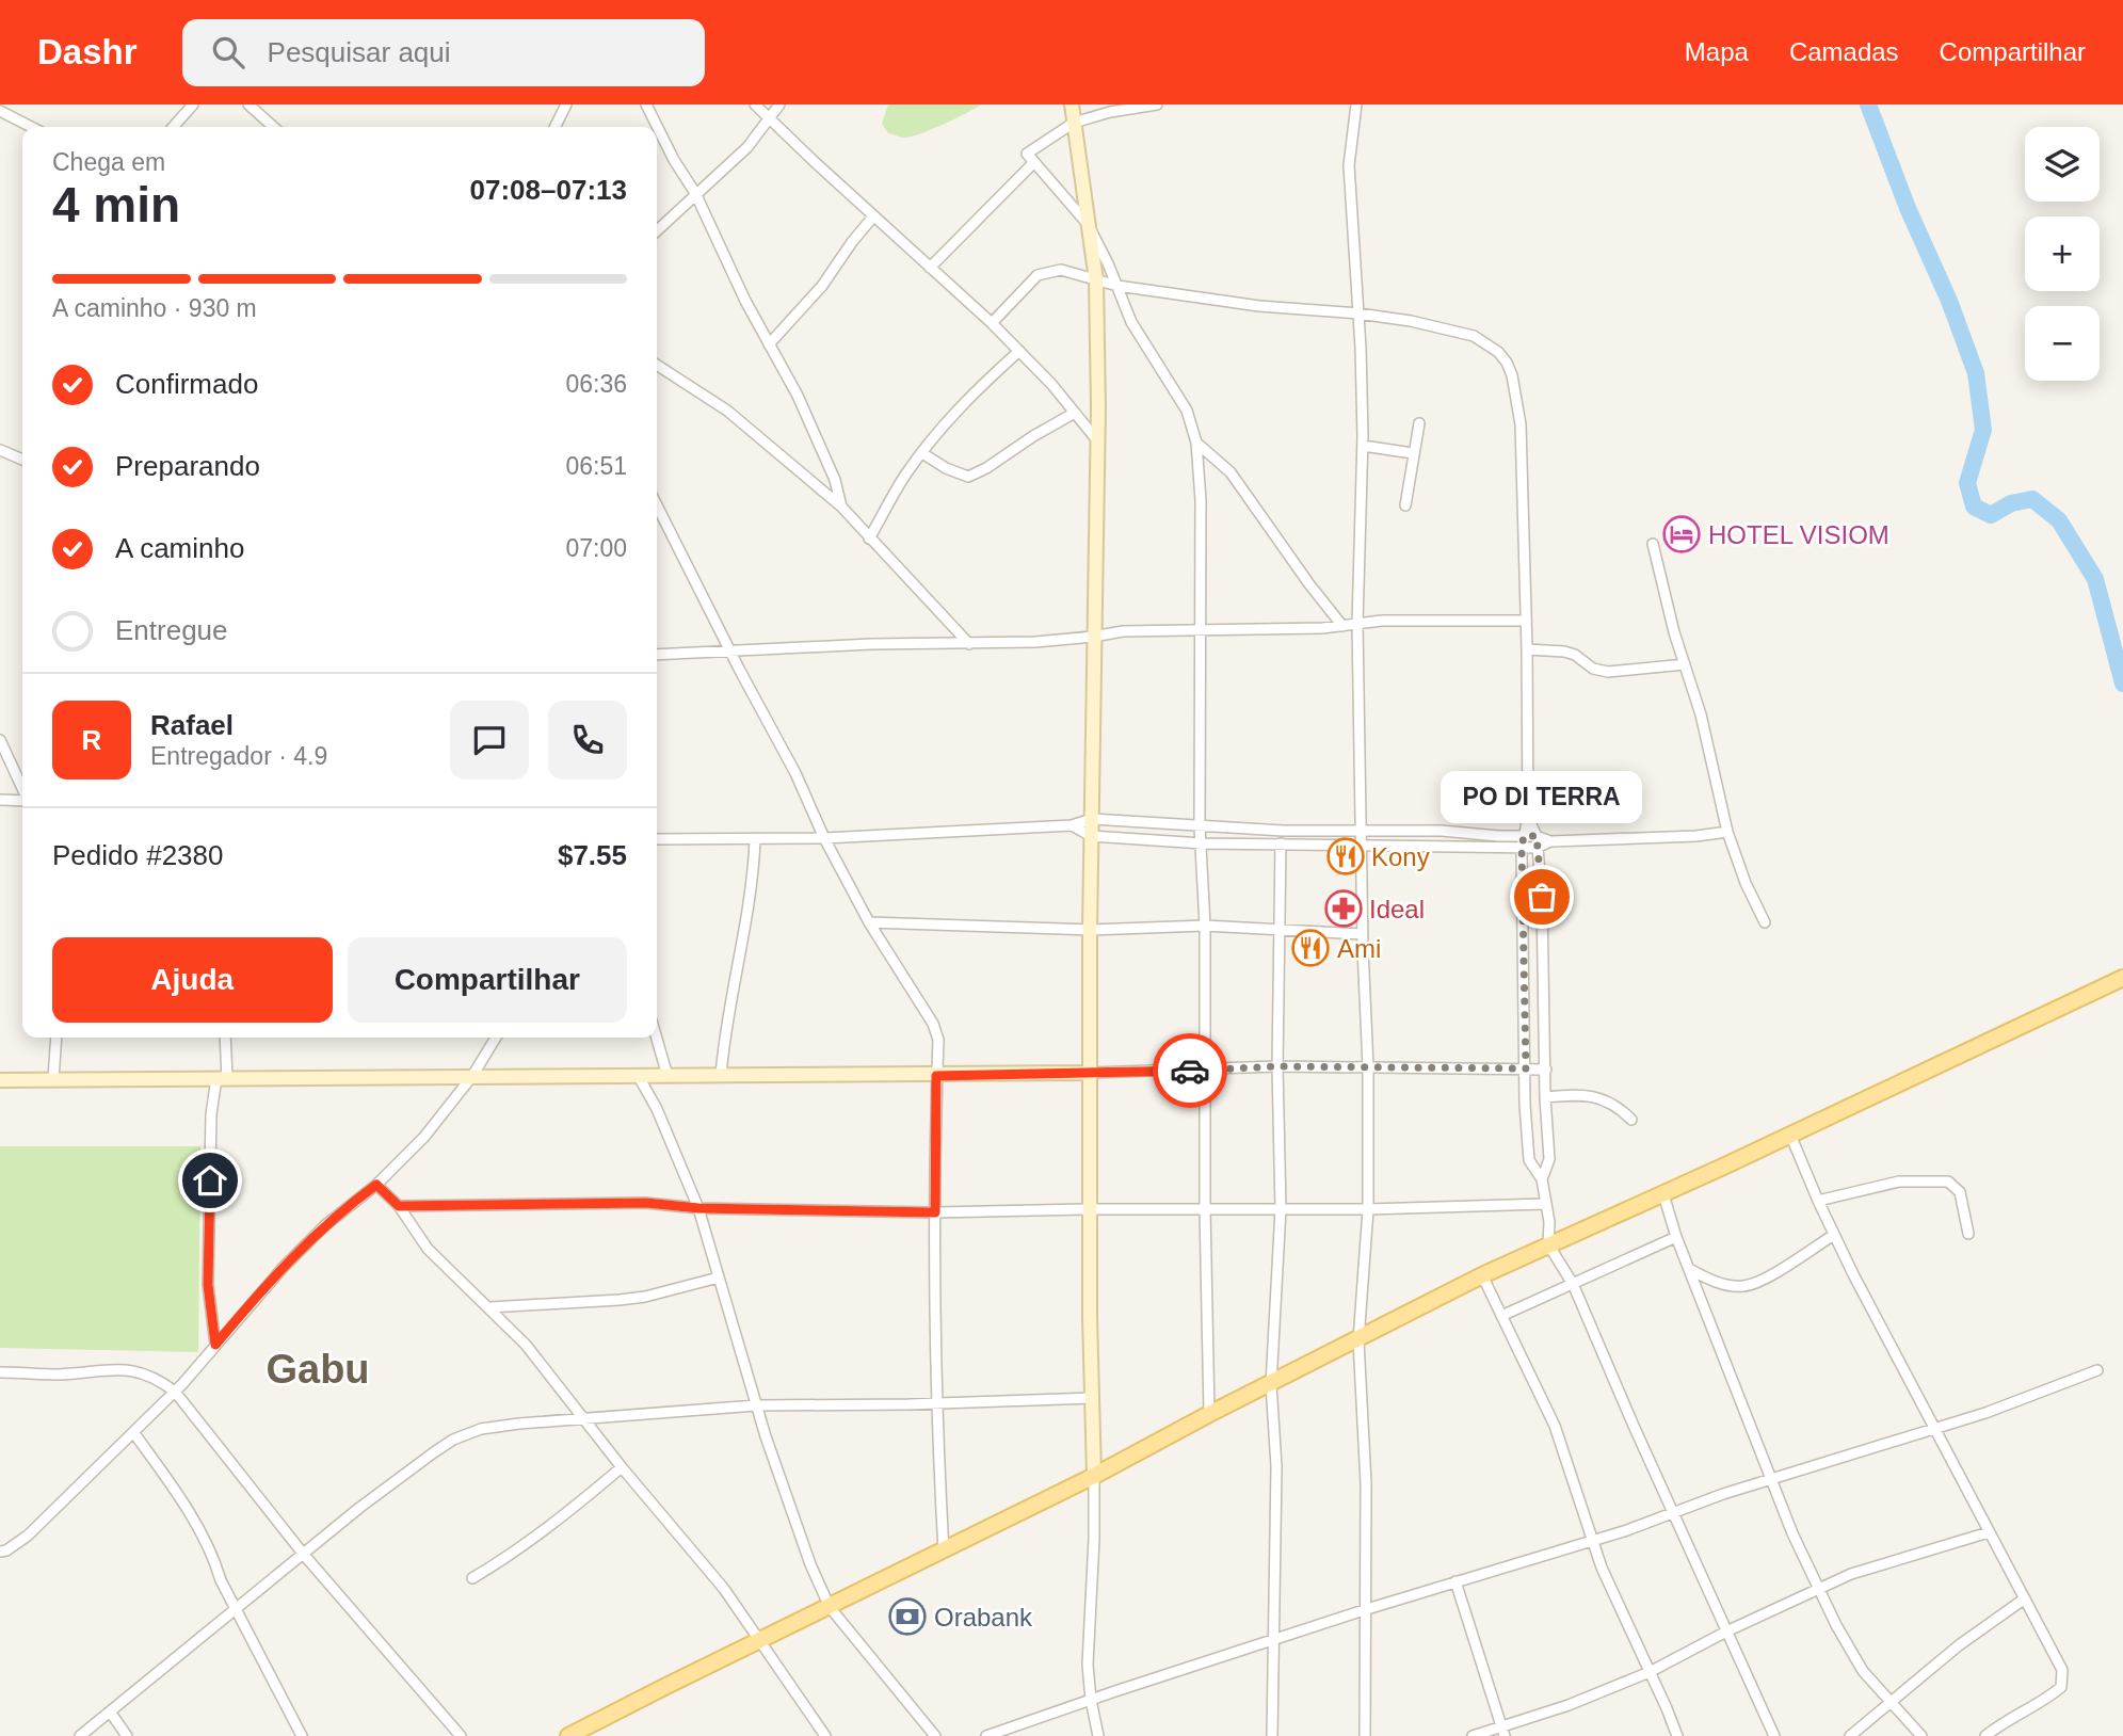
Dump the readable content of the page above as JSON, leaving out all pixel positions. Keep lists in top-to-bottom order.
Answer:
{
  "districts": ["Gabu"],
  "places": {
    "hotel": ["HOTEL VISIOM"],
    "restaurant": ["Kony", "Ami"],
    "other": ["PO DI TERRA"],
    "pharmacy": ["Ideal"],
    "bank": ["Orabank"]
  },
  "page": {
    "header": "Dashr",
    "search": "Pesquisar aqui",
    "nav": ["Mapa", "Camadas", "Compartilhar"],
    "map_buttons": ["+", "−"],
    "heading": ["4 min", "Chega em", "07:08–07:13"],
    "panel": [
      "Rafael",
      "Entregador · 4.9",
      "Pedido #2380",
      "$7.55"
    ],
    "bar": "A caminho · 930 m",
    "list": [
      ["Confirmado", "06:36"],
      ["Preparando", "06:51"],
      ["A caminho", "07:00"],
      "Entregue"
    ],
    "round": "R",
    "bubble": "PO DI TERRA",
    "buttons": ["Ajuda", "Compartilhar"]
  }
}
